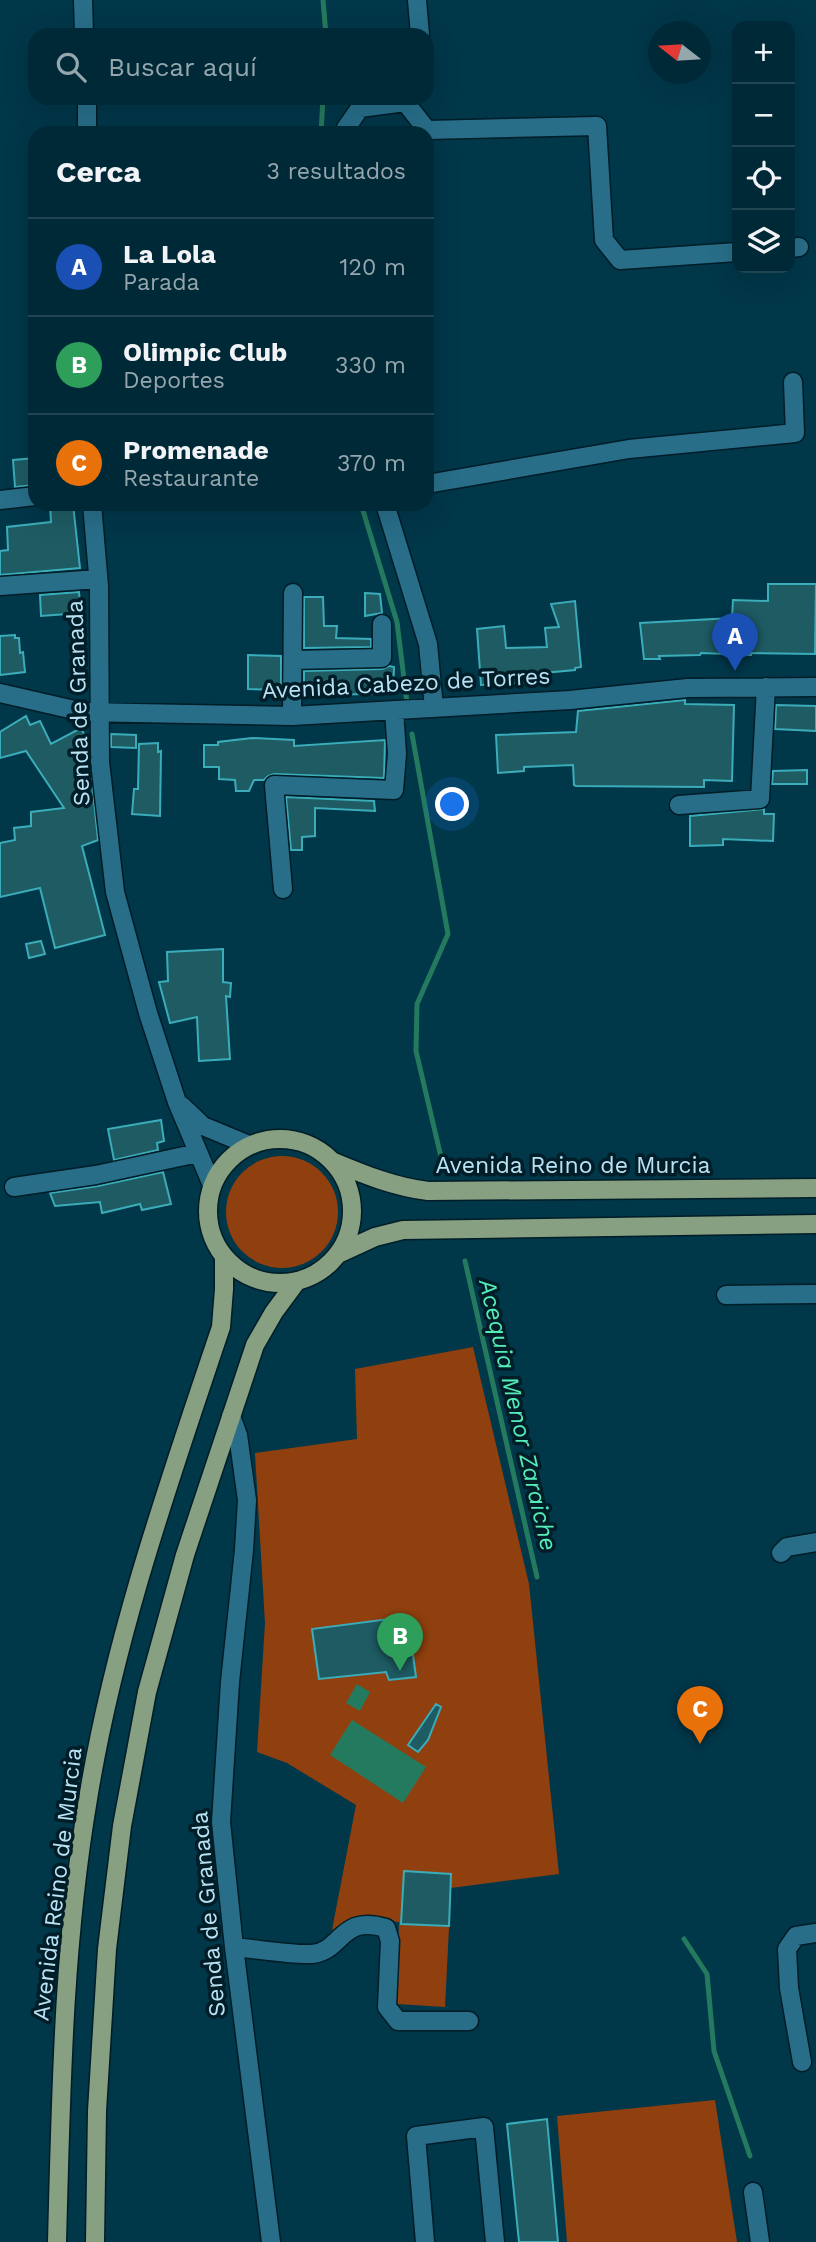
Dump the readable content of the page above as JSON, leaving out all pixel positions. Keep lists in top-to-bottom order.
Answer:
{
  "streets": {
    "main road": ["Avenida Reino de Murcia"],
    "street": ["Avenida Cabezo de Torres", "Senda de Granada"]
  },
  "crossings": [
    ["Avenida Cabezo de Torres", "Senda de Granada"],
    ["Senda de Granada", "Avenida Reino de Murcia"]
  ],
  "water": ["Acequia Menor Zaraiche"],
  "north": "left",
  "page": {
    "map_buttons": ["+", "−"],
    "search": "Buscar aquí",
    "heading": ["Cerca", "3 resultados"],
    "list": [
      {
        "mark": "A",
        "name": "La Lola",
        "note": "Parada",
        "value": "120 m"
      },
      {
        "mark": "B",
        "name": "Olimpic Club",
        "note": "Deportes",
        "value": "330 m"
      },
      {
        "mark": "C",
        "name": "Promenade",
        "note": "Restaurante",
        "value": "370 m"
      }
    ],
    "pins": ["A", "B", "C"]
  }
}
